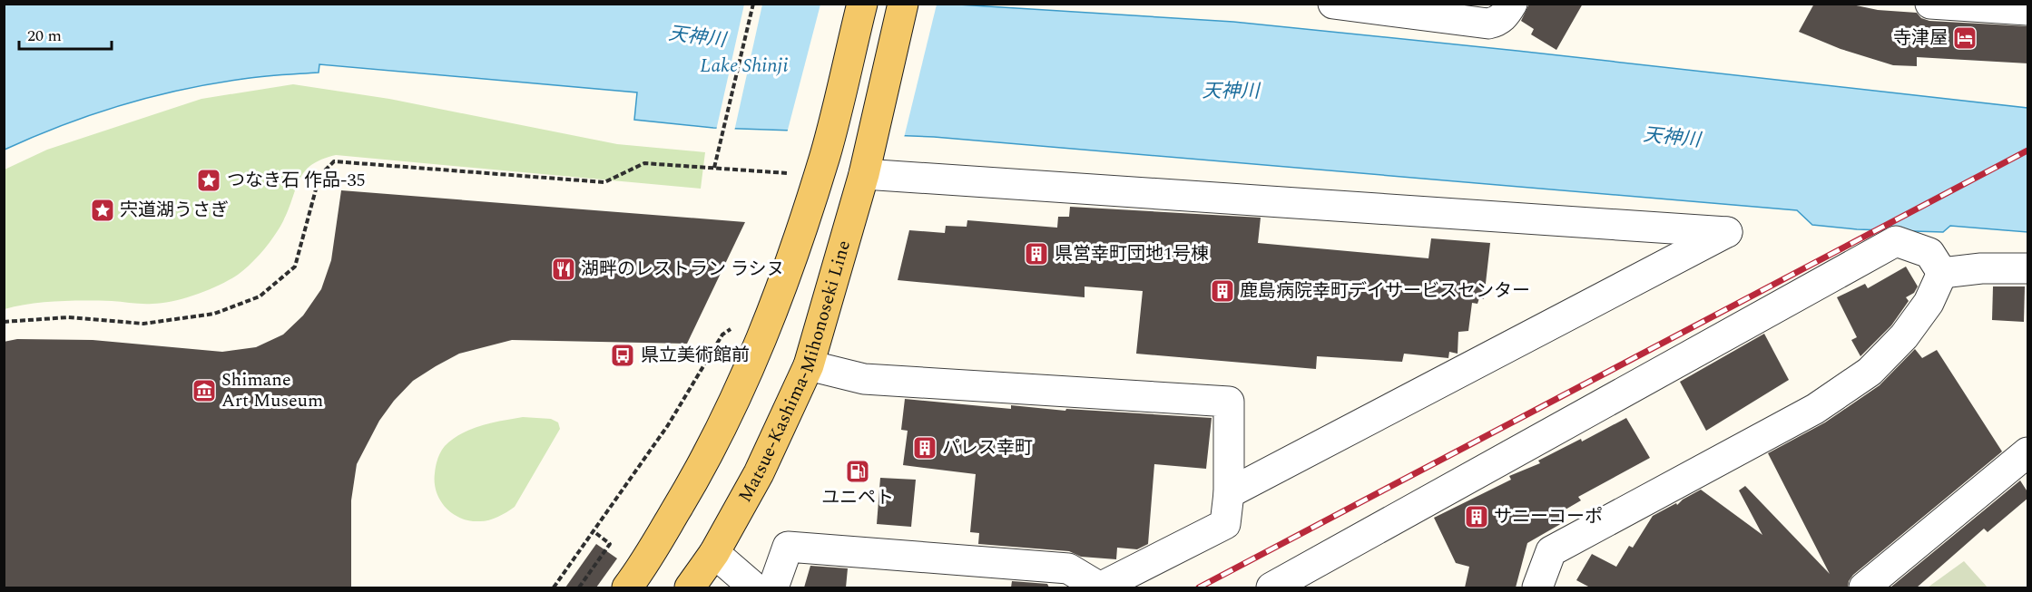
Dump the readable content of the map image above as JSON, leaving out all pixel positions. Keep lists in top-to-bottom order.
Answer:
{
  "streets": {
    "main road": ["Matsue-Kashima-Mihonoseki Line"]
  },
  "water": ["天神川", "Lake Shinji"],
  "places": {
    "hotel": ["寺津屋"],
    "place": ["つなき石 作品-35", "宍道湖うさぎ"],
    "building": [
      "県営幸町団地1号棟",
      "鹿島病院幸町デイサービスセンター",
      "パレス幸町",
      "サニーコーポ"
    ],
    "restaurant": ["湖畔のレストラン ラシヌ"],
    "bus stop": ["県立美術館前"],
    "museum": ["Shimane Art Museum"],
    "fuel station": ["ユニペト"]
  },
  "scale_bar": "20 m"
}
